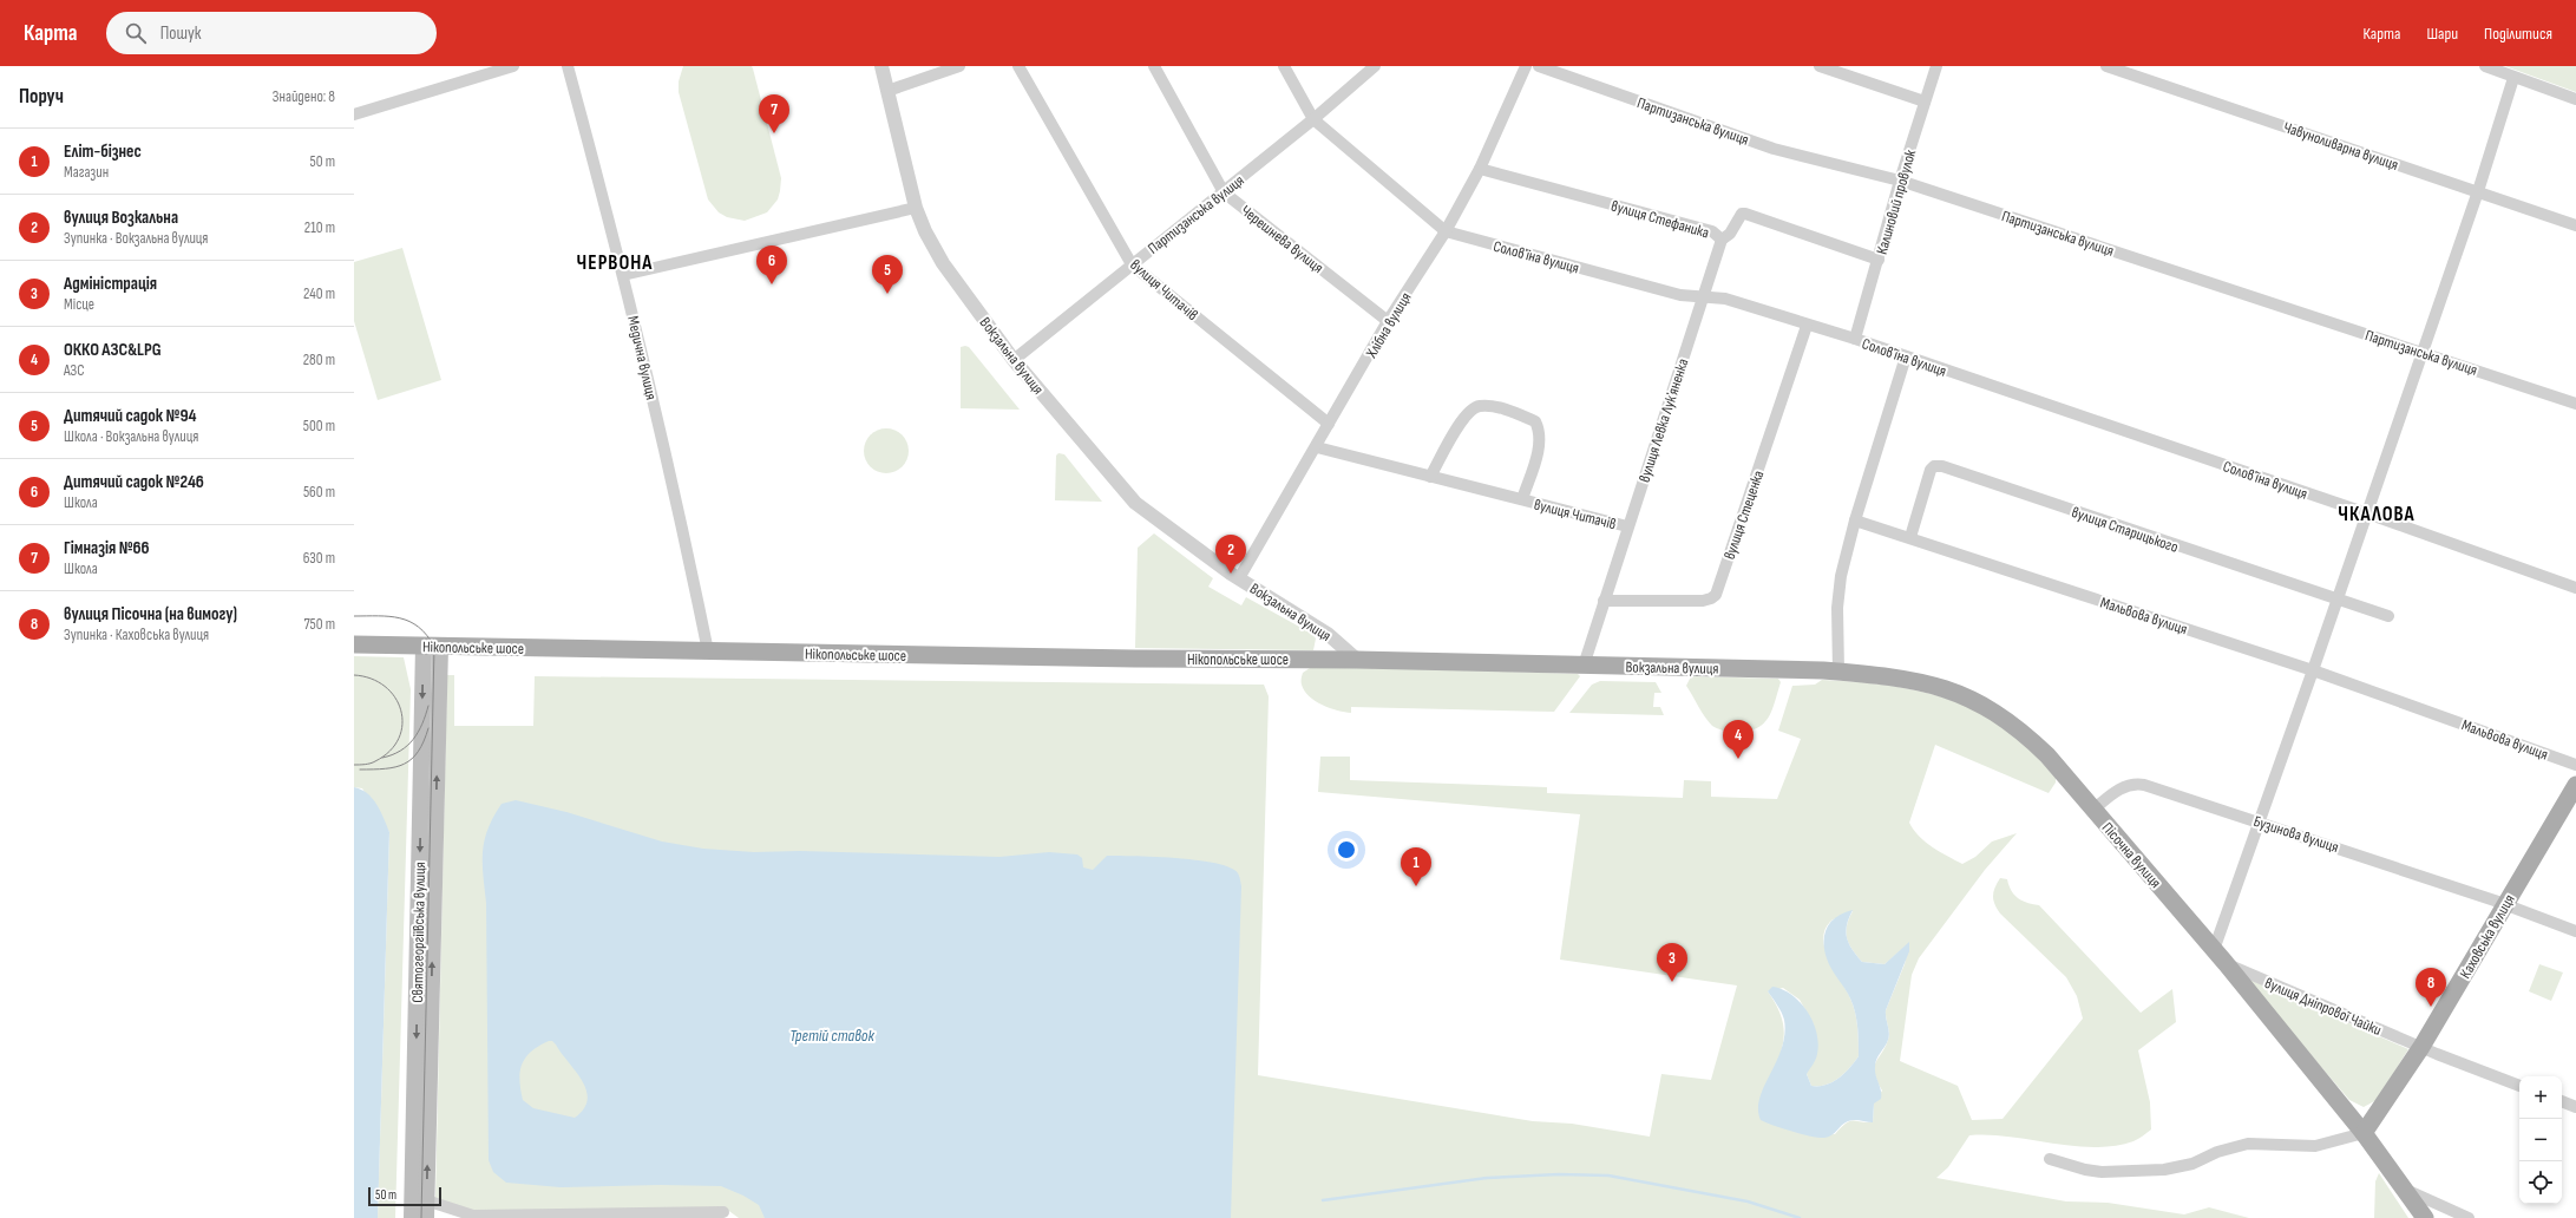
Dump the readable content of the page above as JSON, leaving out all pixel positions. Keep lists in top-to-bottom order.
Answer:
{
  "streets": {
    "main road": [
      "Вокзальна вулиця",
      "Нікопольське шосе",
      "Пісочна вулиця",
      "Святогеоргіївська вулиця",
      "Каховська вулиця"
    ],
    "street": [
      "Партизанська вулиця",
      "Чавуноливарна вулиця",
      "Калиновий провулок",
      "вулиця Стефаника",
      "Черешнева вулиця",
      "Соловʼїна вулиця",
      "вулиця Читачів",
      "Хлібна вулиця",
      "Медична вулиця",
      "вулиця Левка Лукʼяненка",
      "вулиця Стеценка",
      "вулиця Старицького",
      "Мальвова вулиця",
      "Бузинова вулиця",
      "вулиця Дніпрової Чайки"
    ]
  },
  "crossings": [
    ["Партизанська вулиця", "Калиновий провулок"],
    ["Партизанська вулиця", "Черешнева вулиця"],
    ["Партизанська вулиця", "Соловʼїна вулиця"],
    ["Партизанська вулиця", "вулиця Читачів"],
    ["Партизанська вулиця", "Вокзальна вулиця"],
    ["Калиновий провулок", "вулиця Стефаника"],
    ["Калиновий провулок", "Соловʼїна вулиця"],
    ["вулиця Стефаника", "Хлібна вулиця"],
    ["вулиця Стефаника", "вулиця Левка Лукʼяненка"],
    ["Черешнева вулиця", "Хлібна вулиця"],
    ["Соловʼїна вулиця", "Хлібна вулиця"],
    ["Соловʼїна вулиця", "вулиця Левка Лукʼяненка"],
    ["Соловʼїна вулиця", "вулиця Стеценка"],
    ["вулиця Читачів", "Хлібна вулиця"],
    ["вулиця Читачів", "вулиця Левка Лукʼяненка"],
    ["Хлібна вулиця", "Вокзальна вулиця"],
    ["Вокзальна вулиця", "вулиця Левка Лукʼяненка"],
    ["Вокзальна вулиця", "Нікопольське шосе"],
    ["Вокзальна вулиця", "Пісочна вулиця"],
    ["Медична вулиця", "Нікопольське шосе"],
    ["вулиця Левка Лукʼяненка", "вулиця Стеценка"],
    ["вулиця Старицького", "Мальвова вулиця"],
    ["Нікопольське шосе", "Святогеоргіївська вулиця"],
    ["Бузинова вулиця", "Пісочна вулиця"],
    ["Бузинова вулиця", "Каховська вулиця"],
    ["Пісочна вулиця", "Каховська вулиця"],
    ["Пісочна вулиця", "вулиця Дніпрової Чайки"],
    ["Каховська вулиця", "вулиця Дніпрової Чайки"]
  ],
  "districts": ["ЧЕРВОНА", "ЧКАЛОВА"],
  "water": ["Третій ставок"],
  "scale_bar": "50 m",
  "page": {
    "header": "Карта",
    "search": "Пошук",
    "nav": ["Карта", "Шари", "Поділитися"],
    "heading": ["Поруч", "Знайдено: 8"],
    "pins": [
      "7",
      "6",
      "5",
      "2",
      "4",
      "1",
      "3",
      "8"
    ],
    "list": [
      {
        "mark": "1",
        "name": "Еліт-бізнес",
        "note": "Магазин",
        "value": "50 m"
      },
      {
        "mark": "2",
        "name": "вулиця Возкальна",
        "note": "Зупинка · Вокзальна вулиця",
        "value": "210 m"
      },
      {
        "mark": "3",
        "name": "Адміністрація",
        "note": "Місце",
        "value": "240 m"
      },
      {
        "mark": "4",
        "name": "ОККО АЗС&LPG",
        "note": "АЗС",
        "value": "280 m"
      },
      {
        "mark": "5",
        "name": "Дитячий садок №94",
        "note": "Школа · Вокзальна вулиця",
        "value": "500 m"
      },
      {
        "mark": "6",
        "name": "Дитячий садок №246",
        "note": "Школа",
        "value": "560 m"
      },
      {
        "mark": "7",
        "name": "Гімназія №66",
        "note": "Школа",
        "value": "630 m"
      },
      {
        "mark": "8",
        "name": "вулиця Пісочна (на вимогу)",
        "note": "Зупинка · Каховська вулиця",
        "value": "750 m"
      }
    ],
    "map_buttons": ["+", "−"],
    "scale": "50 m"
  }
}
